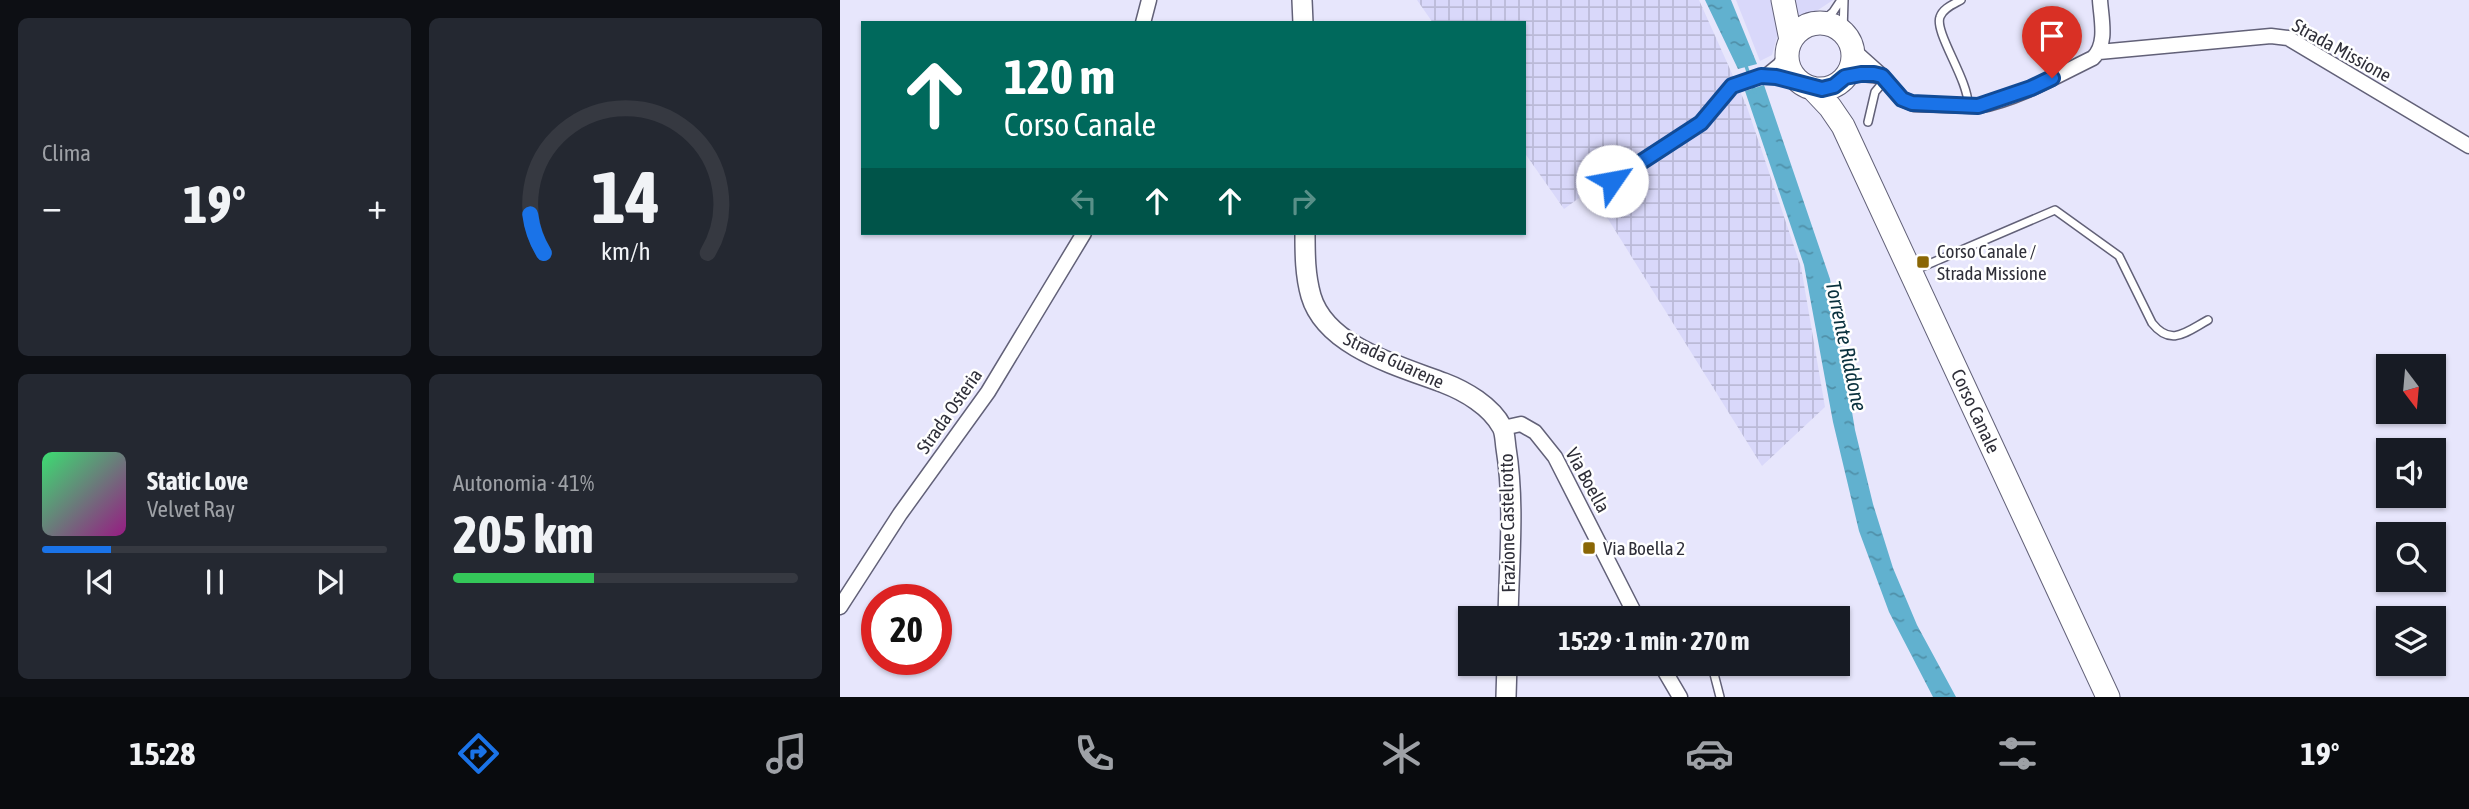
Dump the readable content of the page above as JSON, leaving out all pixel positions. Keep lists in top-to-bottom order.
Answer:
{
  "streets": {
    "main road": ["Strada Guarene", "Corso Canale", "Frazione Castelrotto"],
    "street": ["Strada Missione", "Strada Osteria", "Via Boella"]
  },
  "crossings": [
    ["Strada Missione", "Corso Canale"],
    ["Strada Guarene", "Via Boella"],
    ["Strada Guarene", "Frazione Castelrotto"],
    ["Via Boella", "Frazione Castelrotto"]
  ],
  "water": ["Torrente Riddone"],
  "places": {
    "transit": ["Corso Canale / Strada Missione", "Via Boella 2"]
  },
  "north": "bottom",
  "page": {
    "tile": [
      "Clima",
      ["Autonomia · 41%", "205 km"]
    ],
    "turn": ["120 m", "Corso Canale"],
    "heat": ["−", "19°", "+"],
    "song": ["Static Love", "Velvet Ray"],
    "limit": "20",
    "trip": "15:29 · 1 min · 270 m",
    "tabs": ["15:28", "19°"],
    "gauge": ["14", "km/h"]
  }
}
